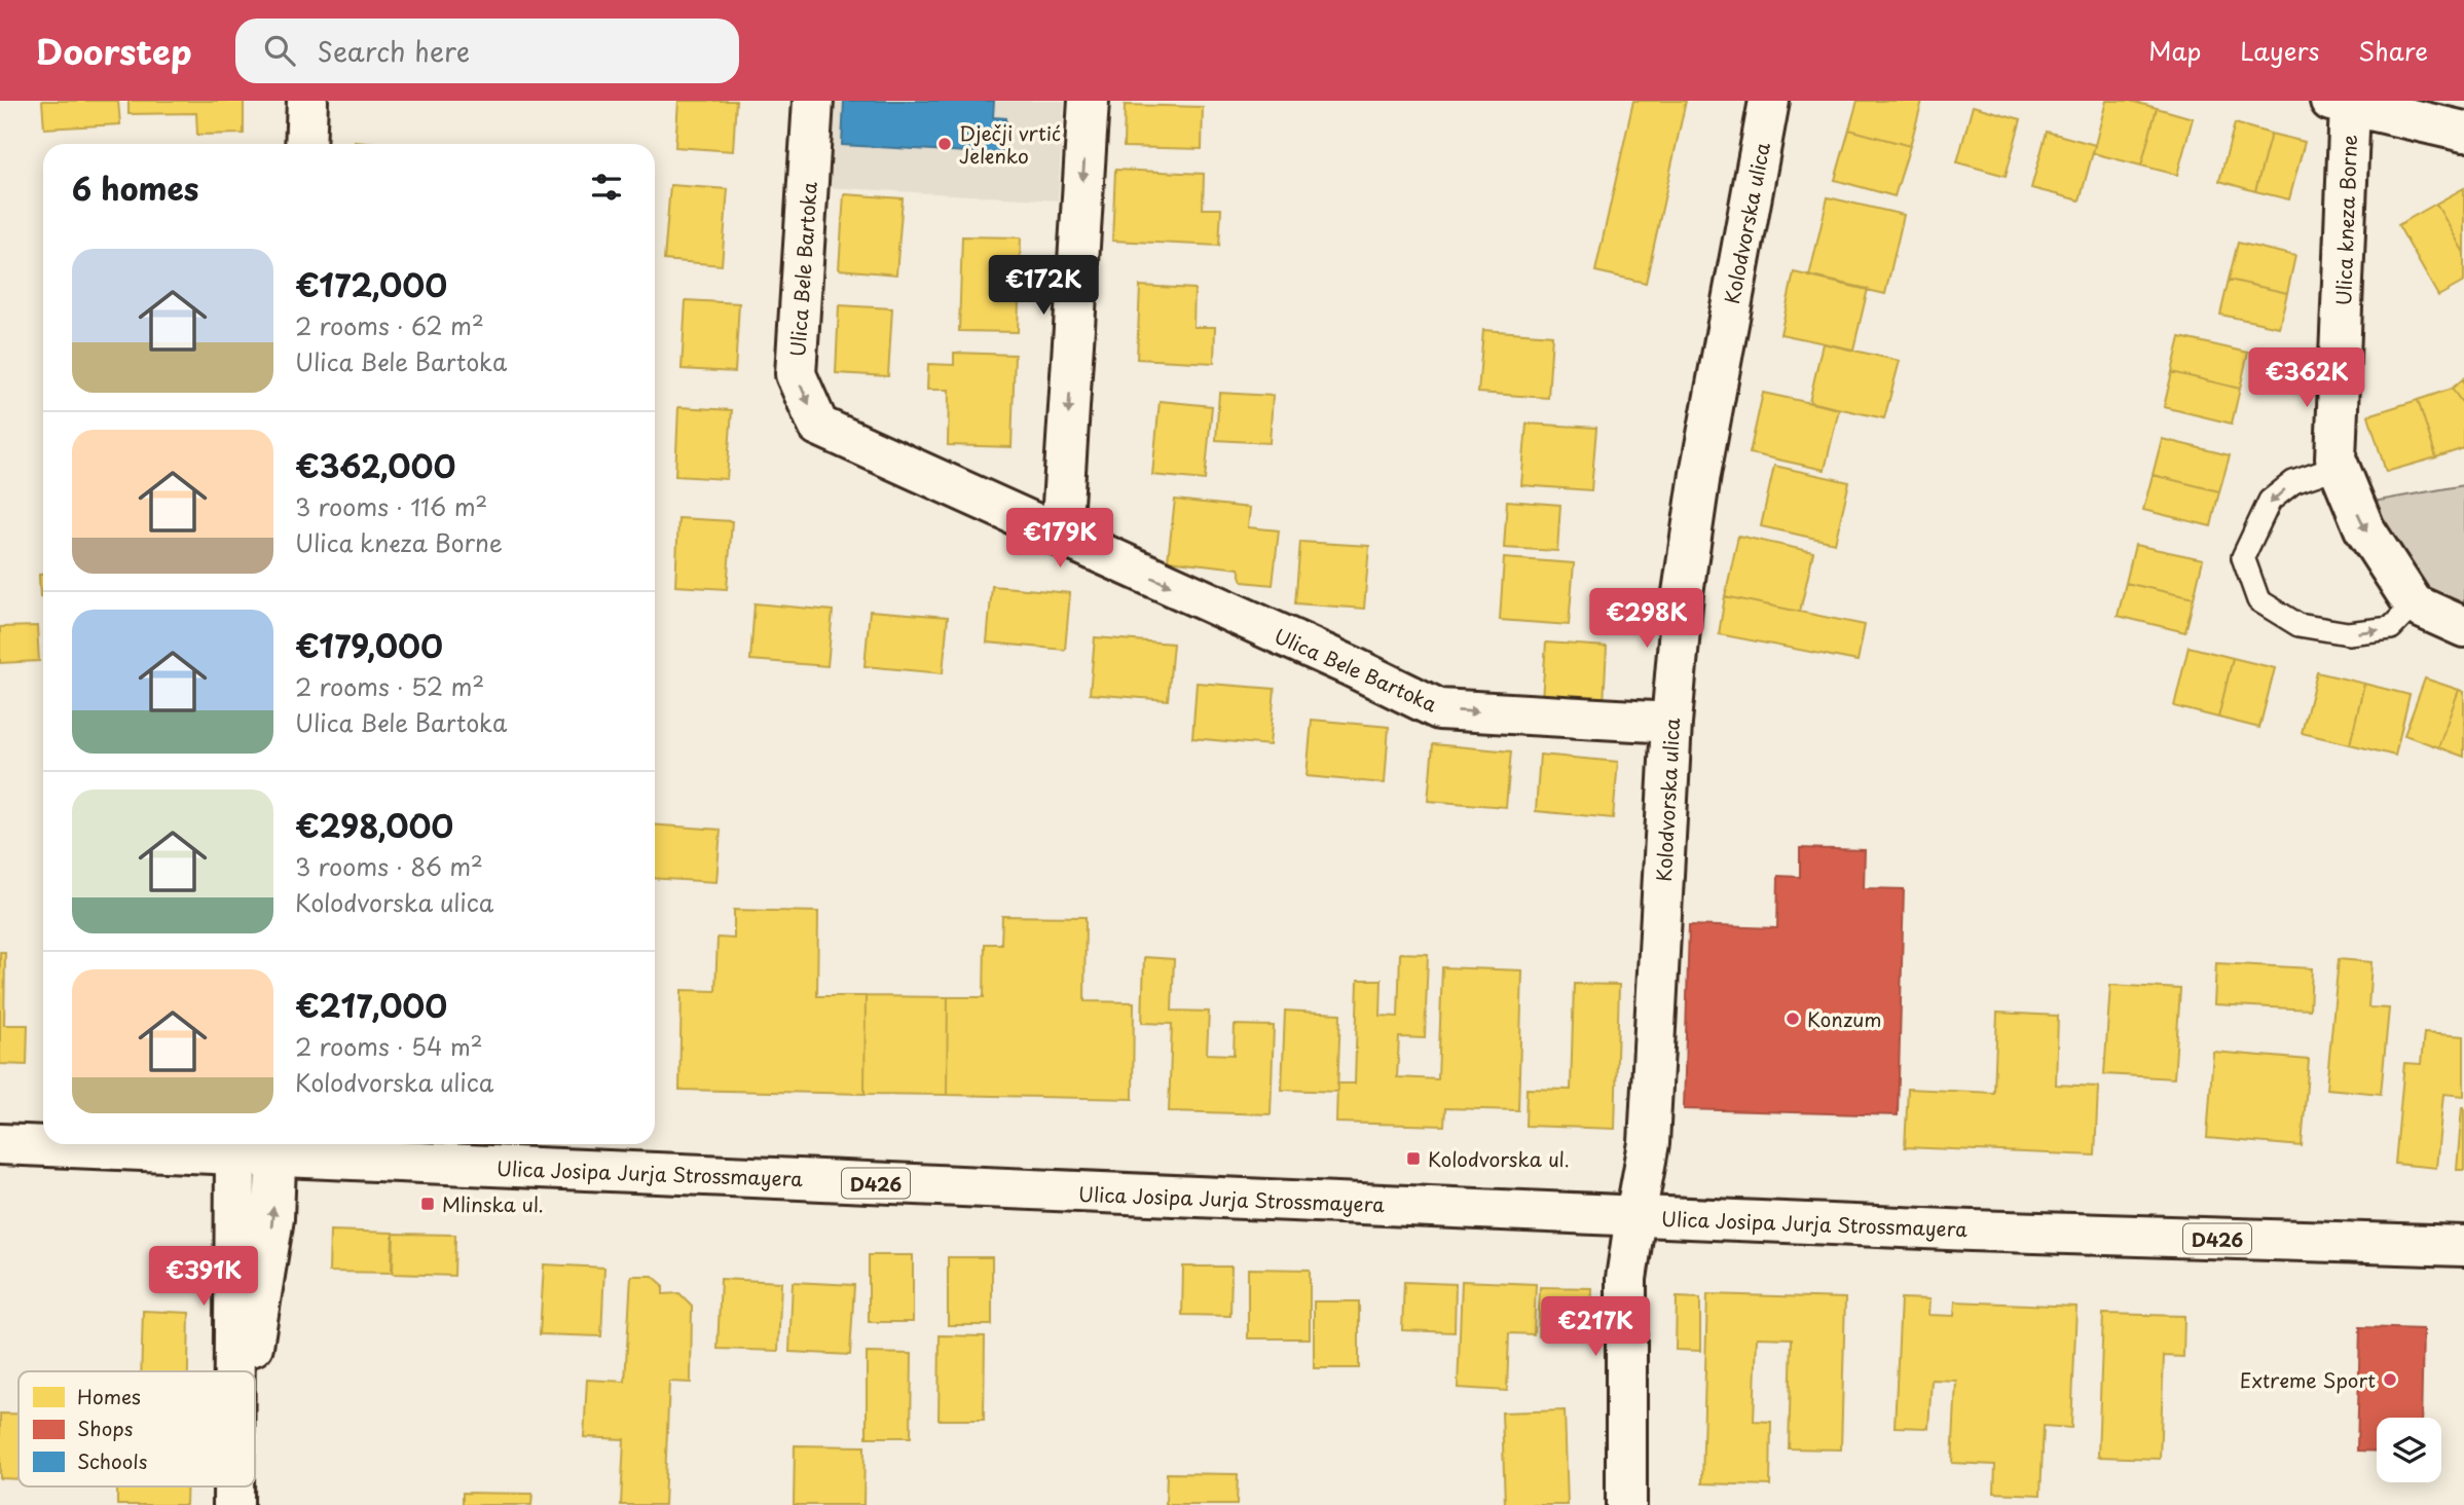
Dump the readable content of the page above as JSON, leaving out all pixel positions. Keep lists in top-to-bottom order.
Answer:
{
  "streets": {
    "street": [
      "Ulica kneza Borne",
      "Kolodvorska ulica",
      "Ulica Bele Bartoka",
      "Ulica Josipa Jurja Strossmayera",
      "D426"
    ]
  },
  "crossings": [
    ["Kolodvorska ulica", "Ulica Bele Bartoka"],
    ["Kolodvorska ulica", "Ulica Josipa Jurja Strossmayera"]
  ],
  "one_way": ["Ulica Bele Bartoka"],
  "places": {
    "other": ["Dječji vrtić Jelenko", "Konzum", "Extreme Sport"],
    "transit": ["Kolodvorska ul.", "Mlinska ul."]
  },
  "legend": ["Homes", "Shops", "Schools"],
  "page": {
    "header": "Doorstep",
    "search": "Search here",
    "nav": ["Map", "Layers", "Share"],
    "heading": "6 homes",
    "list": [
      {
        "name": "€172,000",
        "note": "2 rooms · 62 m² · Ulica Bele Bartoka"
      },
      {
        "name": "€362,000",
        "note": "3 rooms · 116 m² · Ulica kneza Borne"
      },
      {
        "name": "€179,000",
        "note": "2 rooms · 52 m² · Ulica Bele Bartoka"
      },
      {
        "name": "€298,000",
        "note": "3 rooms · 86 m² · Kolodvorska ulica"
      },
      {
        "name": "€217,000",
        "note": "2 rooms · 54 m² · Kolodvorska ulica"
      }
    ],
    "price": [
      "€172K",
      "€362K",
      "€179K",
      "€298K",
      "€391K",
      "€217K"
    ]
  }
}
